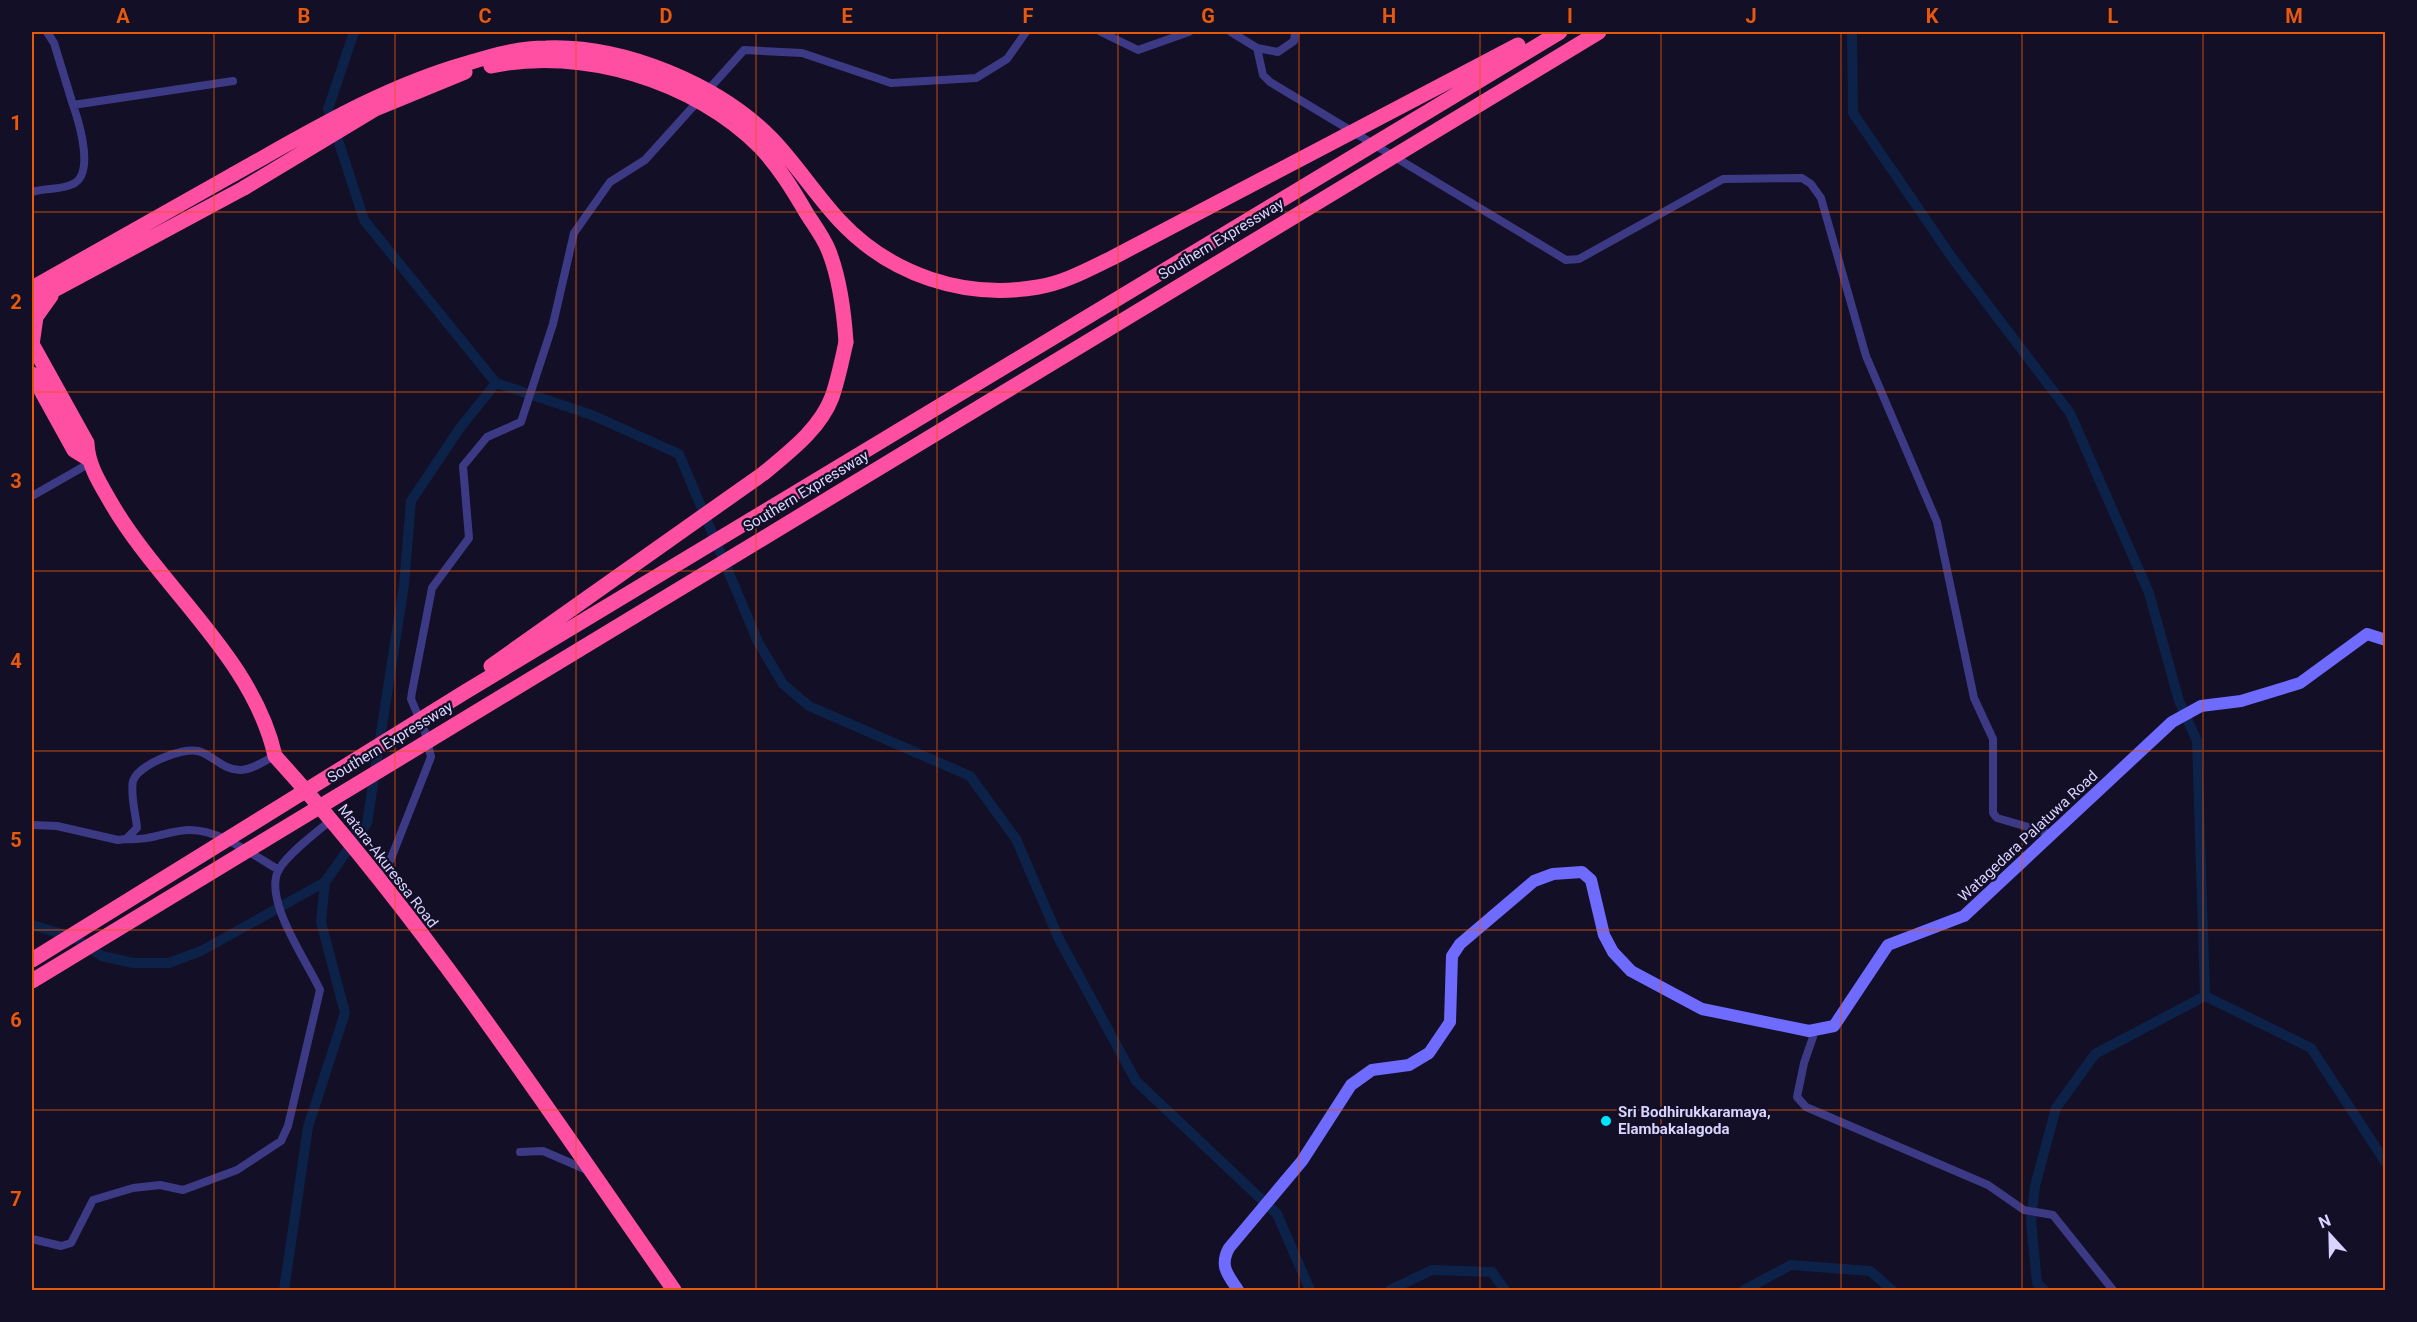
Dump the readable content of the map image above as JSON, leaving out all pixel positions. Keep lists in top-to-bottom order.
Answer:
{
  "streets": {
    "highway": ["Southern Expressway", "Matara-Akuressa Road"],
    "street": ["Watagedara Palatuwa Road"]
  },
  "places": ["Sri Bodhirukkaramaya, Elambakalagoda"],
  "north": "top",
  "grid": {
    "columns": [
      "A",
      "B",
      "C",
      "D",
      "E",
      "F",
      "G",
      "H",
      "I",
      "J",
      "K",
      "L",
      "M"
    ],
    "rows": [
      "1",
      "2",
      "3",
      "4",
      "5",
      "6",
      "7"
    ]
  }
}
